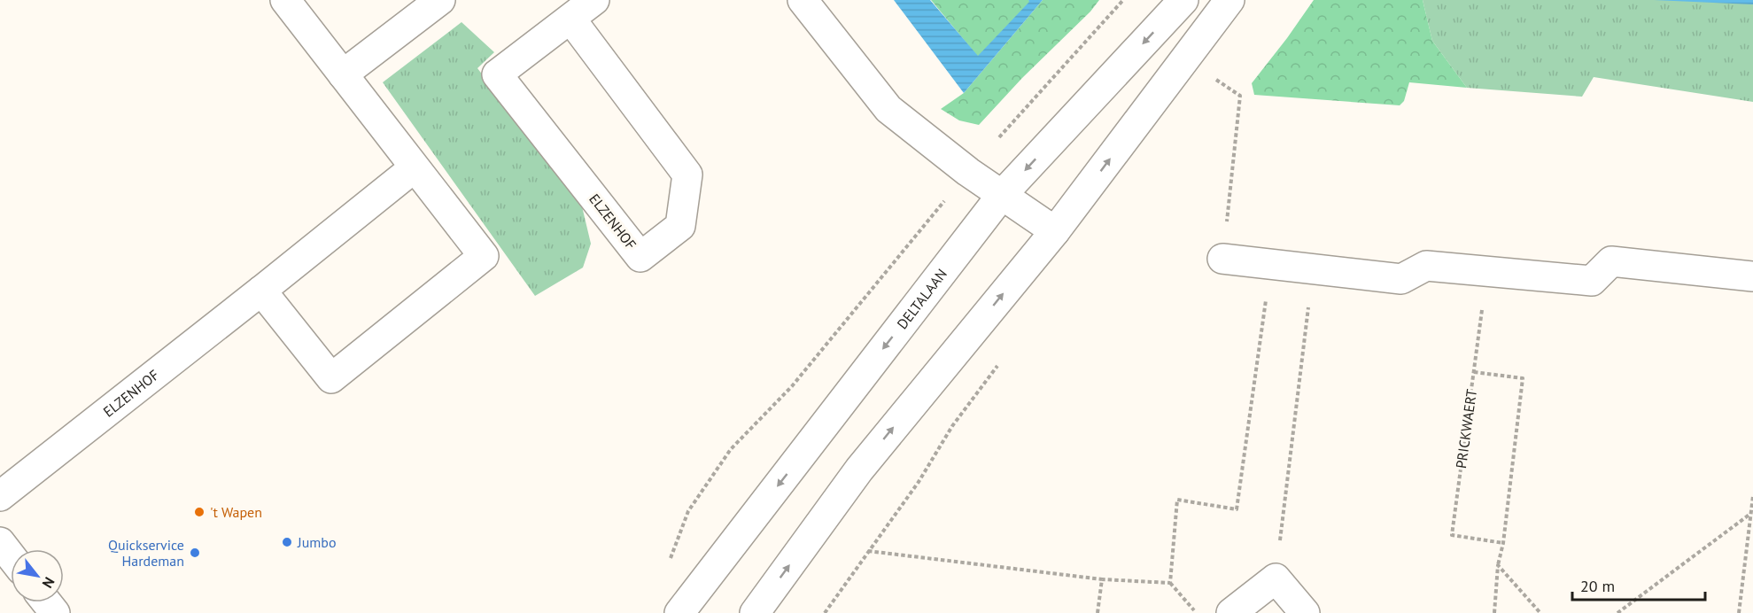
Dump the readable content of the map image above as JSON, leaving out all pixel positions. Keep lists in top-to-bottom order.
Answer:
{
  "streets": {
    "street": ["ELZENHOF", "DELTALAAN"],
    "path": ["PRICKWAERT"]
  },
  "places": ["'t Wapen", "Jumbo", "Quickservice Hardeman"],
  "scale_bar": "20 m",
  "north": "bottom right"
}
